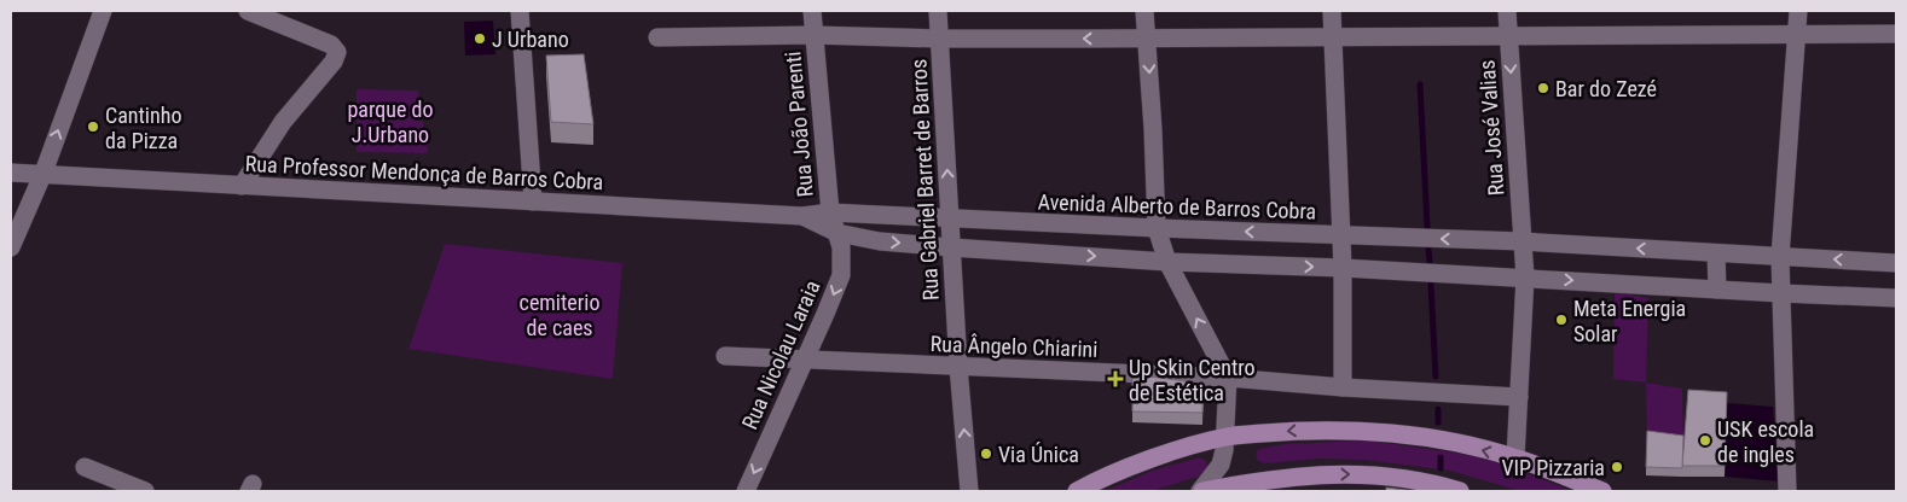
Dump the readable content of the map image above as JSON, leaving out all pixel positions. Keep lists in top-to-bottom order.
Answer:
{
  "streets": {
    "street": [
      "Rua João Parenti",
      "Rua José Valias",
      "Rua Professor Mendonça de Barros Cobra",
      "Rua Gabriel Barret de Barros",
      "Avenida Alberto de Barros Cobra",
      "Rua Ângelo Chiarini",
      "Rua Nicolau Laraia"
    ]
  },
  "crossings": [
    ["Rua João Parenti", "Rua Professor Mendonça de Barros Cobra"],
    ["Rua João Parenti", "Avenida Alberto de Barros Cobra"],
    ["Rua João Parenti", "Rua Nicolau Laraia"],
    ["Rua José Valias", "Avenida Alberto de Barros Cobra"],
    ["Rua Professor Mendonça de Barros Cobra", "Avenida Alberto de Barros Cobra"],
    ["Rua Professor Mendonça de Barros Cobra", "Rua Nicolau Laraia"],
    ["Rua Gabriel Barret de Barros", "Avenida Alberto de Barros Cobra"],
    ["Rua Gabriel Barret de Barros", "Rua Ângelo Chiarini"],
    ["Rua Ângelo Chiarini", "Rua Nicolau Laraia"]
  ],
  "one_way": ["Rua José Valias", "Rua Gabriel Barret de Barros", "Rua Nicolau Laraia"],
  "parks": ["parque do J.Urbano", "cemiterio de caes"],
  "places": {
    "other": [
      "J Urbano",
      "Bar do Zezé",
      "Cantinho da Pizza",
      "Meta Energia Solar",
      "USK escola de ingles",
      "Via Única",
      "VIP Pizzaria"
    ],
    "health": ["Up Skin Centro de Estética"]
  }
}
